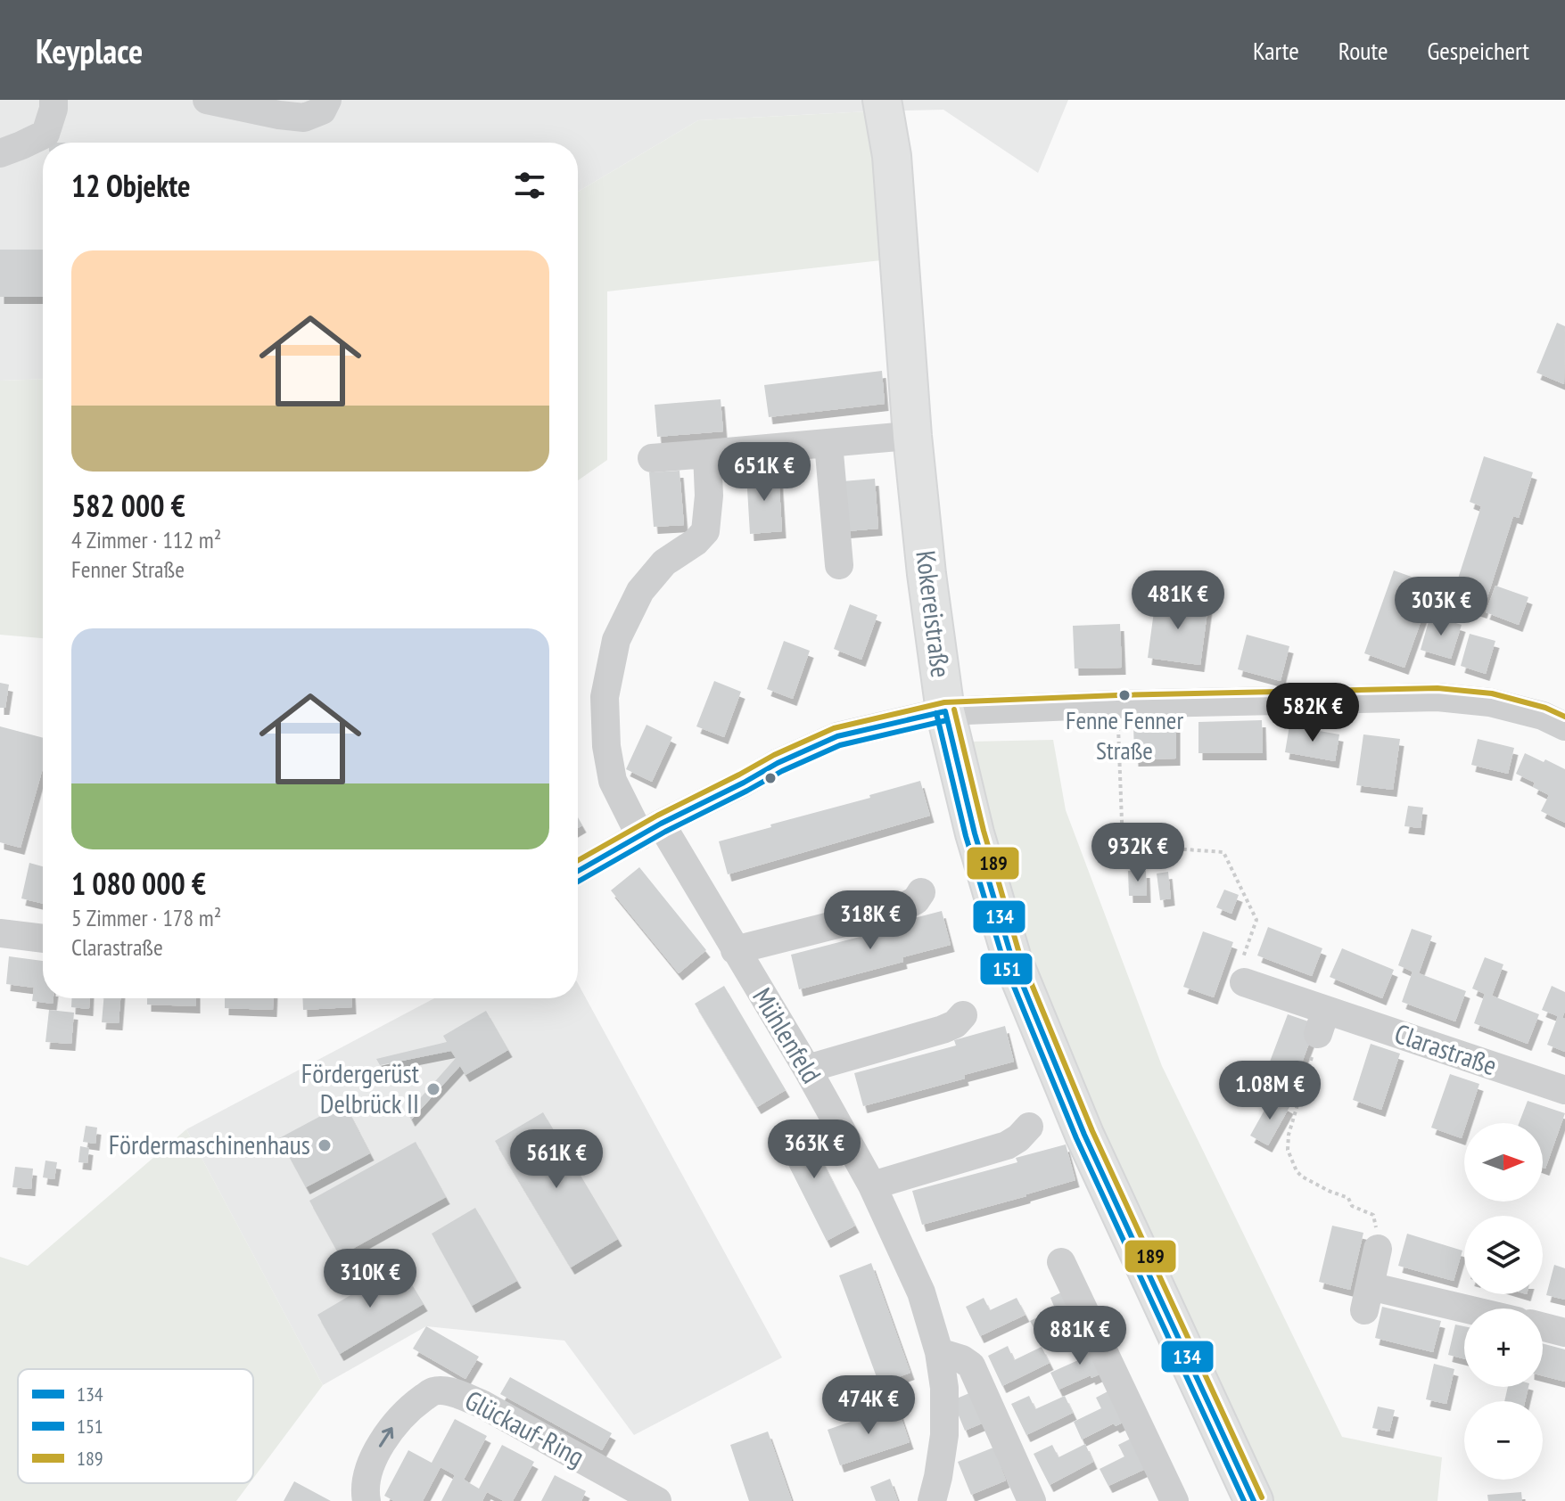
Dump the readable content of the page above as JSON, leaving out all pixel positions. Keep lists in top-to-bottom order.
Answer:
{
  "streets": {
    "main road": ["Kokereistraße"],
    "street": ["Mühlenfeld", "Clarastraße", "Glückauf-Ring"]
  },
  "places": ["Fenne Fenner Straße", "Fördergerüst Delbrück II", "Fördermaschinenhaus"],
  "lines": ["transit line 189", "transit line 134", "transit line 151"],
  "legend": ["134", "151", "189"],
  "north": "right",
  "page": {
    "header": "Keyplace",
    "nav": ["Karte", "Route", "Gespeichert"],
    "heading": "12 Objekte",
    "list": [
      {
        "name": "582 000 €",
        "note": "4 Zimmer · 112 m² · Fenner Straße"
      },
      {
        "name": "1 080 000 €",
        "note": "5 Zimmer · 178 m² · Clarastraße"
      }
    ],
    "price": [
      "651K €",
      "481K €",
      "303K €",
      "582K €",
      "932K €",
      "318K €",
      "1.08M €",
      "363K €",
      "561K €",
      "310K €",
      "881K €",
      "474K €"
    ],
    "map_buttons": ["+", "−"]
  }
}
